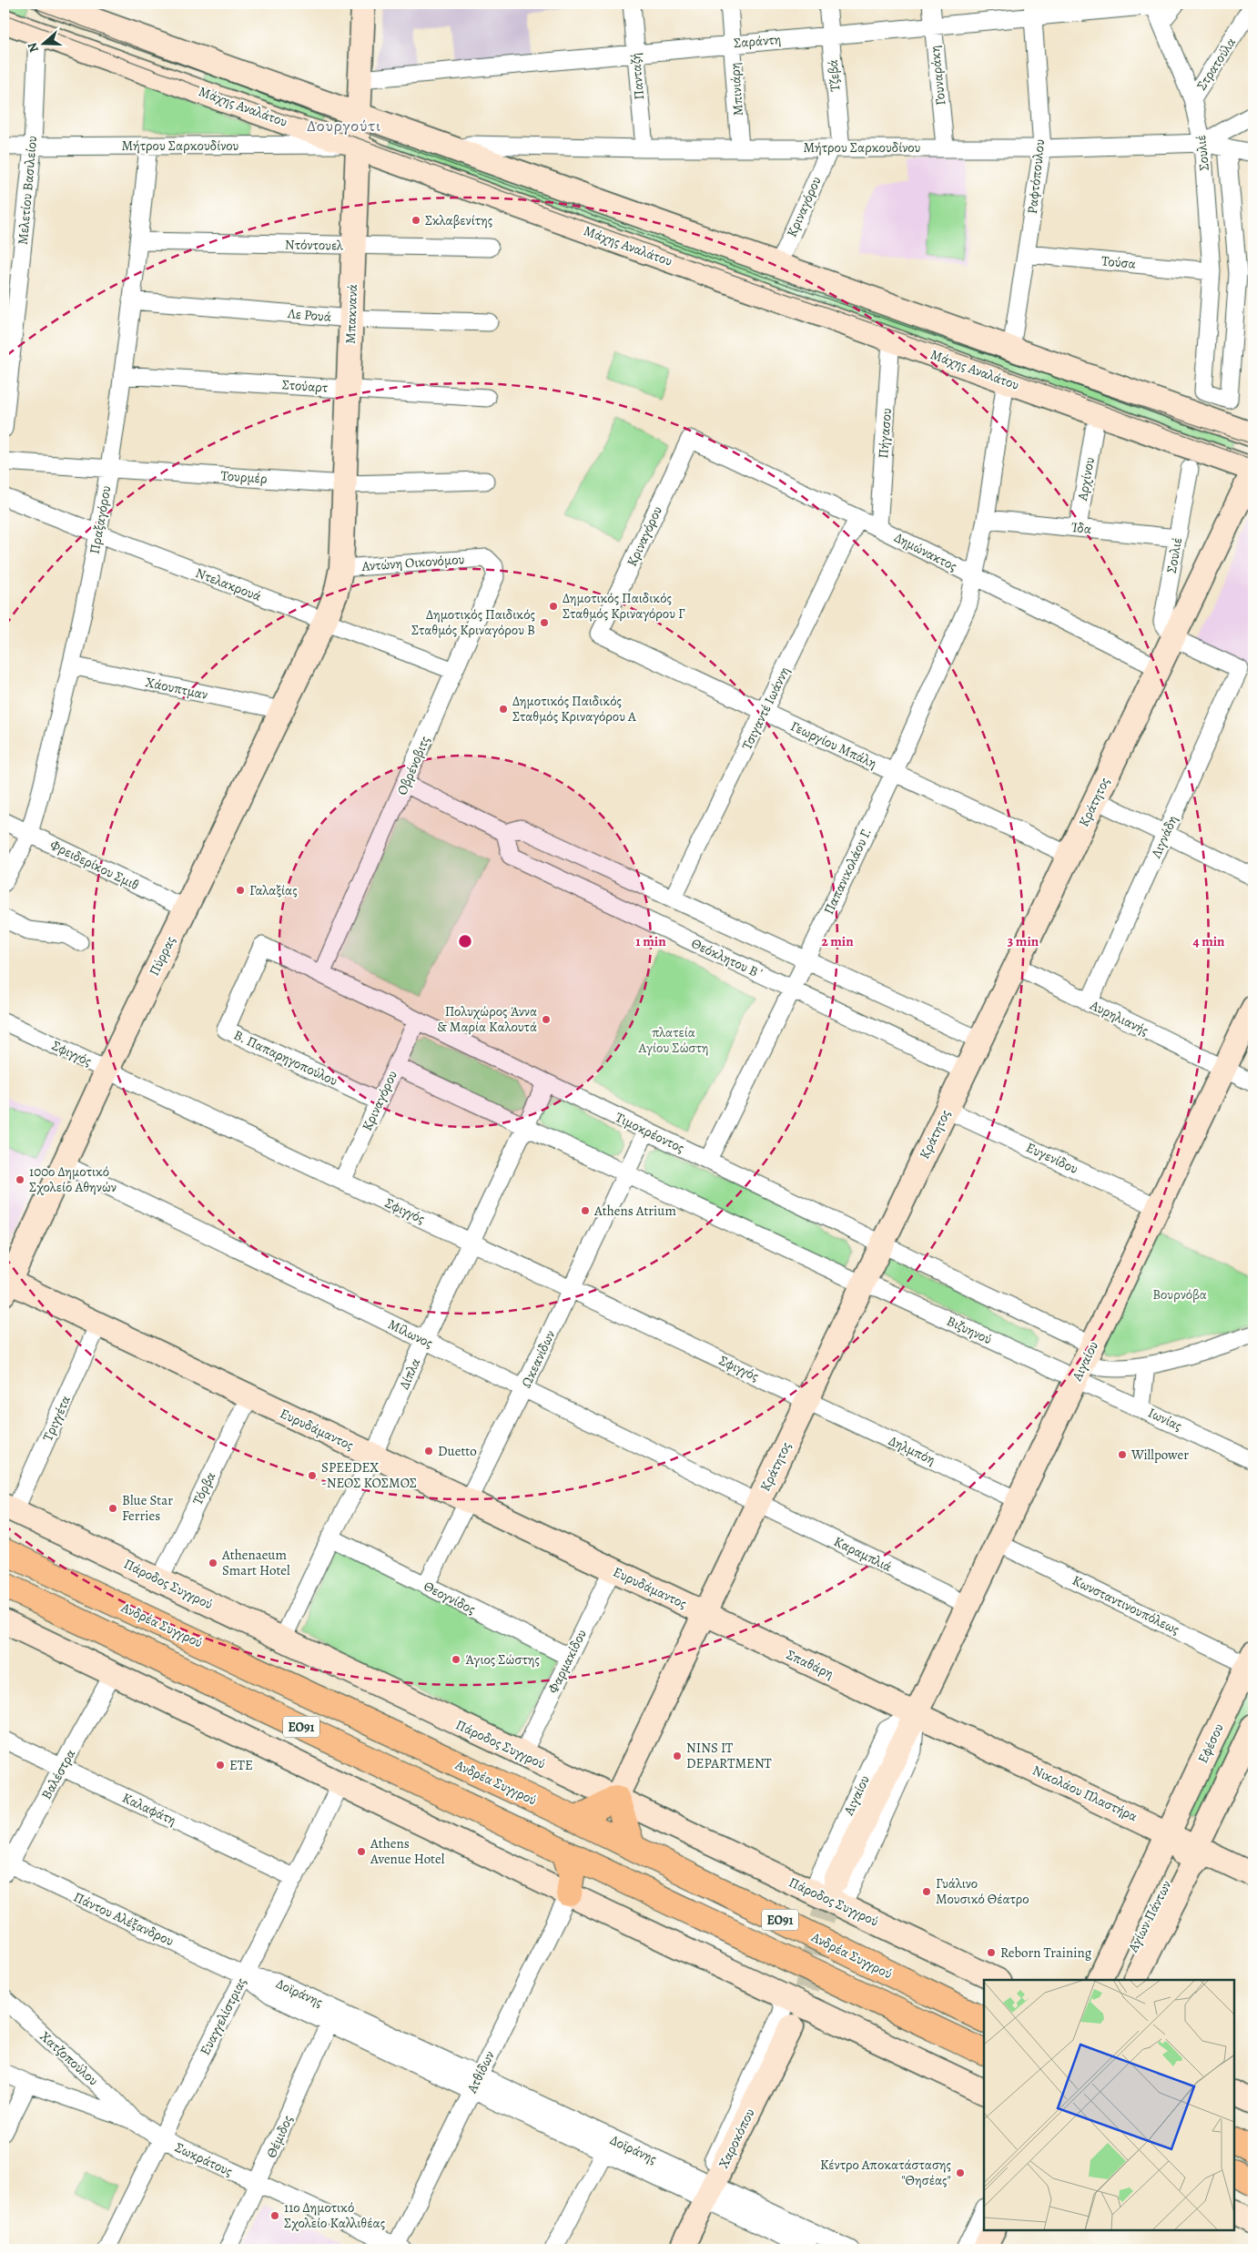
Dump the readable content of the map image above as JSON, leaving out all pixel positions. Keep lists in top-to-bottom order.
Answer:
{
  "streets": {
    "highway": ["Ανδρέα Συγγρού", "ΕΟ91"],
    "street": [
      "Σαράντη",
      "Στρατούλα",
      "Τζεβά",
      "Γουναράκη",
      "Πανταζή",
      "Μπινιάρη",
      "Μάχης Αναλάτου",
      "Μήτρου Σαρκουδίνου",
      "Σουλιέ",
      "Ραφτόπουλου",
      "Μελετίου Βασιλείου",
      "Κριναγόρου",
      "Ντόντουελ",
      "Τούσα",
      "Μπακνανά",
      "Λε Ρουά",
      "Στούαρτ",
      "Πήγασου",
      "Τουρμέρ",
      "Αρχίνου",
      "Πραξαγόρου",
      "Ίδα",
      "Δημώνακτος",
      "Αντώνη Οικονόμου",
      "Ντελακρουά",
      "Χάουπτμαν",
      "Τσιγαντέ Ιωάννη",
      "Γεωργίου Μπάλη",
      "Οβρένοβιτς",
      "Κράτητος",
      "Λιγνάδη",
      "Φρειδερίκου Σμιθ",
      "Παπανικολάου Γ.",
      "Πύρρας",
      "Θεόκλητου Β΄",
      "Αυρηλιανής",
      "Σφιγγός",
      "Β. Παπαρηγοπούλου",
      "Τιμοκρέοντος",
      "Ευγενίδου",
      "Βιζυηνού",
      "Μίλωνος",
      "Ωκεανίδων",
      "Αιγαίου",
      "Δίπλα",
      "Τριγγέτα",
      "Ιωνίας",
      "Ευρυδάμαντος",
      "Δηλμπόη",
      "Τόρβα",
      "Καραμπλιά",
      "Πάροδος Συγγρού",
      "Θεογνίδος",
      "Κωνσταντινουπόλεως",
      "Φαρμακίδου",
      "Σπαθάρη",
      "Εφέσου",
      "Βαλέστρα",
      "Νικολάου Πλαστήρα",
      "Καλαφάτη",
      "Αγίων Πάντων",
      "Πάντου Αλέξανδρου",
      "Δοϊράνης",
      "Ευαγγελίστριας",
      "Χατζοπούλου",
      "Ατθίδων",
      "Θέμιδος",
      "Χαροκόπου",
      "Σωκράτους"
    ]
  },
  "crossings": [
    ["Σαράντη", "Τζεβά"],
    ["Σαράντη", "Γουναράκη"],
    ["Σαράντη", "Πανταζή"],
    ["Σαράντη", "Μπινιάρη"],
    ["Σαράντη", "Σουλιέ"],
    ["Σαράντη", "Ραφτόπουλου"],
    ["Σαράντη", "Μπακνανά"],
    ["Στρατούλα", "Σουλιέ"],
    ["Τζεβά", "Μήτρου Σαρκουδίνου"],
    ["Τζεβά", "Κριναγόρου"],
    ["Γουναράκη", "Μήτρου Σαρκουδίνου"],
    ["Πανταζή", "Μήτρου Σαρκουδίνου"],
    ["Μπινιάρη", "Μήτρου Σαρκουδίνου"],
    ["Μάχης Αναλάτου", "Μήτρου Σαρκουδίνου"],
    ["Μάχης Αναλάτου", "Μελετίου Βασιλείου"],
    ["Μάχης Αναλάτου", "Μπακνανά"],
    ["Μάχης Αναλάτου", "Πήγασου"],
    ["Μάχης Αναλάτου", "Κράτητος"],
    ["Μήτρου Σαρκουδίνου", "Σουλιέ"],
    ["Μήτρου Σαρκουδίνου", "Ραφτόπουλου"],
    ["Μήτρου Σαρκουδίνου", "Μελετίου Βασιλείου"],
    ["Μήτρου Σαρκουδίνου", "Κριναγόρου"],
    ["Μήτρου Σαρκουδίνου", "Μπακνανά"],
    ["Μήτρου Σαρκουδίνου", "Πραξαγόρου"],
    ["Σουλιέ", "Τούσα"],
    ["Σουλιέ", "Ίδα"],
    ["Σουλιέ", "Κράτητος"],
    ["Σουλιέ", "Λιγνάδη"],
    ["Ραφτόπουλου", "Τούσα"],
    ["Κριναγόρου", "Δημώνακτος"],
    ["Κριναγόρου", "Γεωργίου Μπάλη"],
    ["Κριναγόρου", "Σφιγγός"],
    ["Κριναγόρου", "Β. Παπαρηγοπούλου"],
    ["Κριναγόρου", "Τιμοκρέοντος"],
    ["Ντόντουελ", "Μπακνανά"],
    ["Ντόντουελ", "Πραξαγόρου"],
    ["Μπακνανά", "Λε Ρουά"],
    ["Μπακνανά", "Στούαρτ"],
    ["Μπακνανά", "Τουρμέρ"],
    ["Μπακνανά", "Αντώνη Οικονόμου"],
    ["Μπακνανά", "Ντελακρουά"],
    ["Μπακνανά", "Πύρρας"],
    ["Λε Ρουά", "Πραξαγόρου"],
    ["Στούαρτ", "Πραξαγόρου"],
    ["Πήγασου", "Δημώνακτος"],
    ["Τουρμέρ", "Πραξαγόρου"],
    ["Αρχίνου", "Ίδα"],
    ["Πραξαγόρου", "Ντελακρουά"],
    ["Πραξαγόρου", "Χάουπτμαν"],
    ["Πραξαγόρου", "Φρειδερίκου Σμιθ"],
    ["Δημώνακτος", "Τσιγαντέ Ιωάννη"],
    ["Δημώνακτος", "Κράτητος"],
    ["Δημώνακτος", "Παπανικολάου Γ."],
    ["Αντώνη Οικονόμου", "Οβρένοβιτς"],
    ["Ντελακρουά", "Οβρένοβιτς"],
    ["Ντελακρουά", "Πύρρας"],
    ["Χάουπτμαν", "Πύρρας"],
    ["Τσιγαντέ Ιωάννη", "Γεωργίου Μπάλη"],
    ["Γεωργίου Μπάλη", "Κράτητος"],
    ["Γεωργίου Μπάλη", "Παπανικολάου Γ."],
    ["Οβρένοβιτς", "Β. Παπαρηγοπούλου"],
    ["Κράτητος", "Λιγνάδη"],
    ["Κράτητος", "Θεόκλητου Β΄"],
    ["Κράτητος", "Αυρηλιανής"],
    ["Κράτητος", "Σφιγγός"],
    ["Κράτητος", "Τιμοκρέοντος"],
    ["Κράτητος", "Ευγενίδου"],
    ["Κράτητος", "Βιζυηνού"],
    ["Κράτητος", "Μίλωνος"],
    ["Κράτητος", "Ευρυδάμαντος"],
    ["Κράτητος", "Δηλμπόη"],
    ["Κράτητος", "Καραμπλιά"],
    ["Κράτητος", "Πάροδος Συγγρού"],
    ["Κράτητος", "Σπαθάρη"],
    ["Λιγνάδη", "Αυρηλιανής"],
    ["Φρειδερίκου Σμιθ", "Πύρρας"],
    ["Παπανικολάου Γ.", "Θεόκλητου Β΄"],
    ["Παπανικολάου Γ.", "Τιμοκρέοντος"],
    ["Πύρρας", "Σφιγγός"],
    ["Πύρρας", "Μίλωνος"],
    ["Πύρρας", "Ευρυδάμαντος"],
    ["Αυρηλιανής", "Αιγαίου"],
    ["Σφιγγός", "Ωκεανίδων"],
    ["Σφιγγός", "Δίπλα"],
    ["Σφιγγός", "Δηλμπόη"],
    ["Τιμοκρέοντος", "Ωκεανίδων"],
    ["Τιμοκρέοντος", "Δίπλα"],
    ["Ευγενίδου", "Αιγαίου"],
    ["Βιζυηνού", "Αιγαίου"],
    ["Βιζυηνού", "Ιωνίας"],
    ["Μίλωνος", "Ωκεανίδων"],
    ["Μίλωνος", "Δίπλα"],
    ["Μίλωνος", "Καραμπλιά"],
    ["Ωκεανίδων", "Ευρυδάμαντος"],
    ["Ωκεανίδων", "Θεογνίδος"],
    ["Αιγαίου", "Ιωνίας"],
    ["Αιγαίου", "Δηλμπόη"],
    ["Αιγαίου", "Καραμπλιά"],
    ["Αιγαίου", "Πάροδος Συγγρού"],
    ["Αιγαίου", "Κωνσταντινουπόλεως"],
    ["Αιγαίου", "Σπαθάρη"],
    ["Αιγαίου", "Νικολάου Πλαστήρα"],
    ["Δίπλα", "Ευρυδάμαντος"],
    ["Δίπλα", "Πάροδος Συγγρού"],
    ["Δίπλα", "Θεογνίδος"],
    ["Τριγγέτα", "Ευρυδάμαντος"],
    ["Τριγγέτα", "Πάροδος Συγγρού"],
    ["Ευρυδάμαντος", "Τόρβα"],
    ["Ευρυδάμαντος", "Φαρμακίδου"],
    ["Ευρυδάμαντος", "Σπαθάρη"],
    ["Τόρβα", "Πάροδος Συγγρού"],
    ["Πάροδος Συγγρού", "Φαρμακίδου"],
    ["Θεογνίδος", "Φαρμακίδου"],
    ["Κωνσταντινουπόλεως", "Εφέσου"],
    ["Σπαθάρη", "Νικολάου Πλαστήρα"],
    ["Εφέσου", "Νικολάου Πλαστήρα"],
    ["Εφέσου", "Αγίων Πάντων"],
    ["Βαλέστρα", "Καλαφάτη"],
    ["Βαλέστρα", "Πάντου Αλέξανδρου"],
    ["Νικολάου Πλαστήρα", "Αγίων Πάντων"],
    ["Καλαφάτη", "Ευαγγελίστριας"],
    ["Πάντου Αλέξανδρου", "Δοϊράνης"],
    ["Πάντου Αλέξανδρου", "Ευαγγελίστριας"],
    ["Δοϊράνης", "Ευαγγελίστριας"],
    ["Δοϊράνης", "Ατθίδων"],
    ["Δοϊράνης", "Θέμιδος"],
    ["Δοϊράνης", "Χαροκόπου"],
    ["Ευαγγελίστριας", "Σωκράτους"],
    ["Χατζοπούλου", "Σωκράτους"],
    ["Ατθίδων", "Σωκράτους"],
    ["Θέμιδος", "Σωκράτους"]
  ],
  "districts": ["Δουργούτι"],
  "parks": ["πλατεία Αγίου Σώστη", "Βουρνόβα"],
  "places": [
    "Σκλαβενίτης",
    "Δημοτικός Παιδικός Σταθμός Κριναγόρου Γ",
    "Δημοτικός Παιδικός Σταθμός Κριναγόρου Β",
    "Δημοτικός Παιδικός Σταθμός Κριναγόρου Α",
    "Γαλαξίας",
    "Πολυχώρος Άννα & Μαρία Καλουτά",
    "100ο Δημοτικό Σχολείο Αθηνών",
    "Athens Atrium",
    "Duetto",
    "Willpower",
    "SPEEDEX -ΝΕΟΣ ΚΟΣΜΟΣ",
    "Blue Star Ferries",
    "Athenaeum Smart Hotel",
    "Άγιος Σώστης",
    "NINS IT DEPARTMENT",
    "ETE",
    "Athens Avenue Hotel",
    "Γυάλινο Μουσικό Θέατρο",
    "Reborn Training",
    "Κέντρο Αποκατάστασης \"Θησέας\"",
    "11ο Δημοτικό Σχολείο Καλλιθέας"
  ],
  "north": "left",
  "rings": [
    "1 min",
    "2 min",
    "3 min",
    "4 min"
  ]
}
